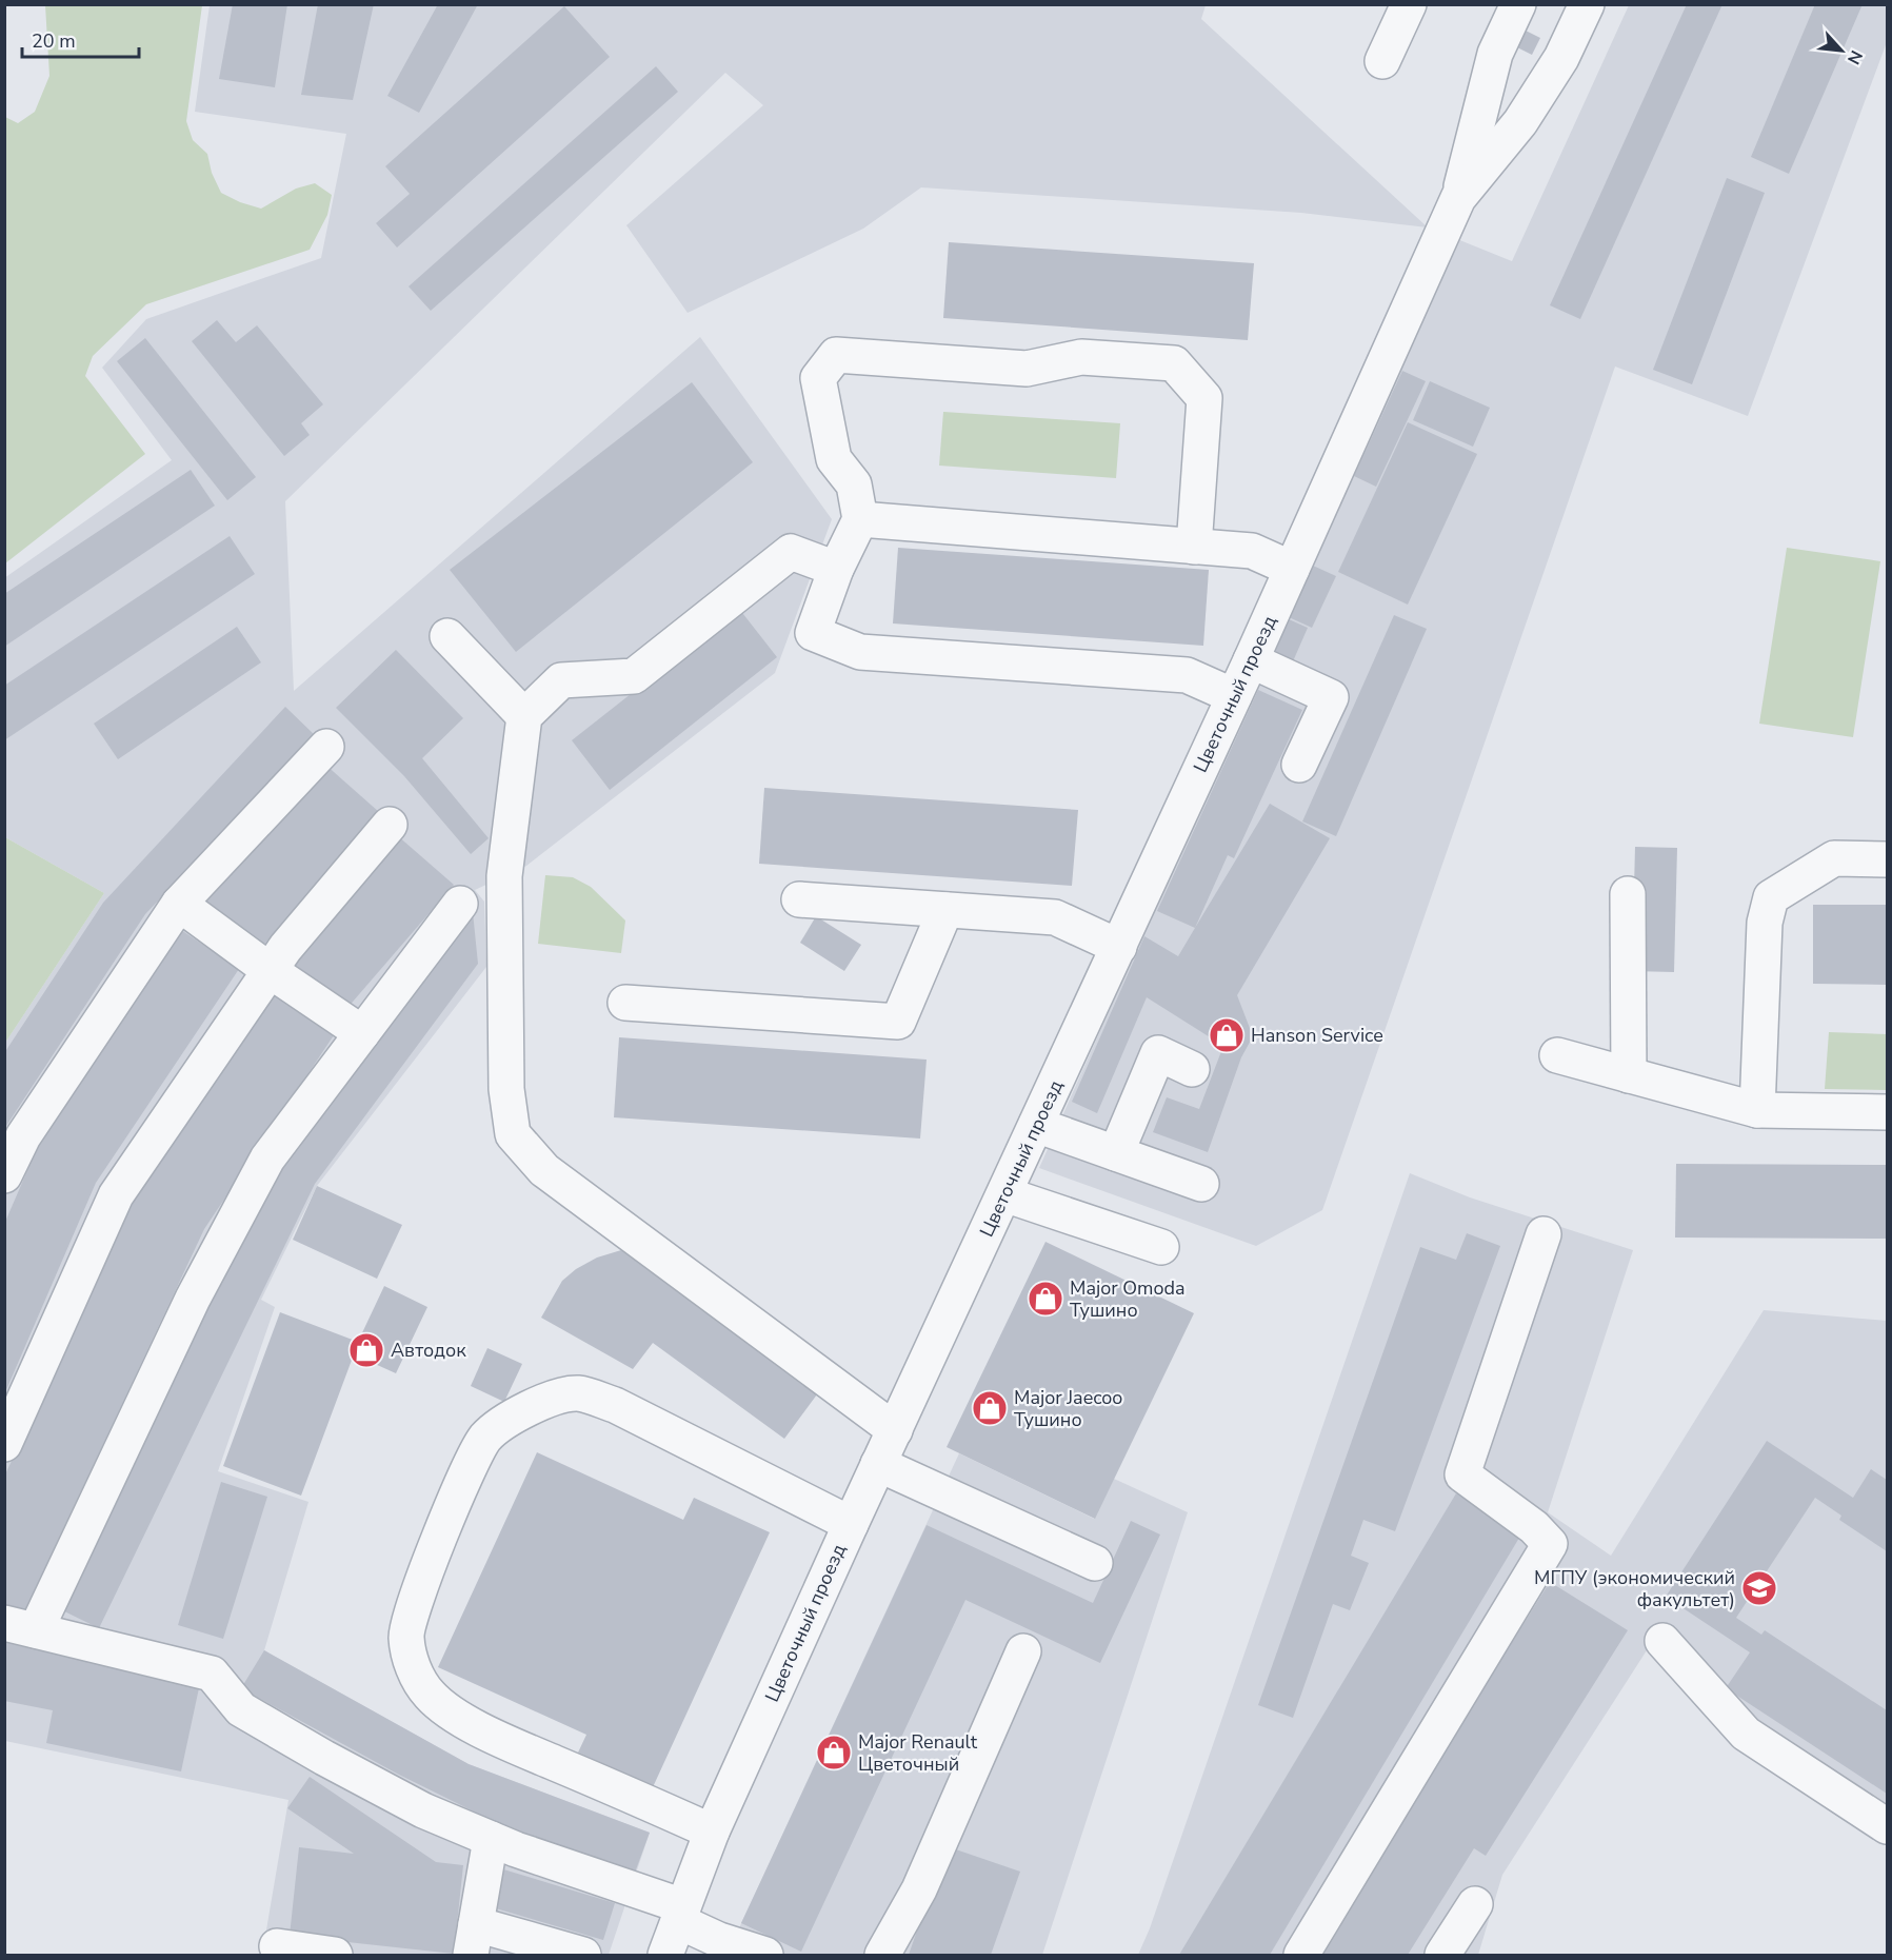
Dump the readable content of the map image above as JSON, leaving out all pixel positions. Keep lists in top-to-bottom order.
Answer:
{
  "streets": {
    "street": ["Цветочный проезд"]
  },
  "places": {
    "shop": [
      "Hanson Service",
      "Major Omoda Тушино",
      "Автодок",
      "Major Jaecoo Тушино",
      "Major Renault Цветочный"
    ],
    "school or university": ["МГПУ (экономический факультет)"]
  },
  "scale_bar": "20 m",
  "north": "bottom right"
}
